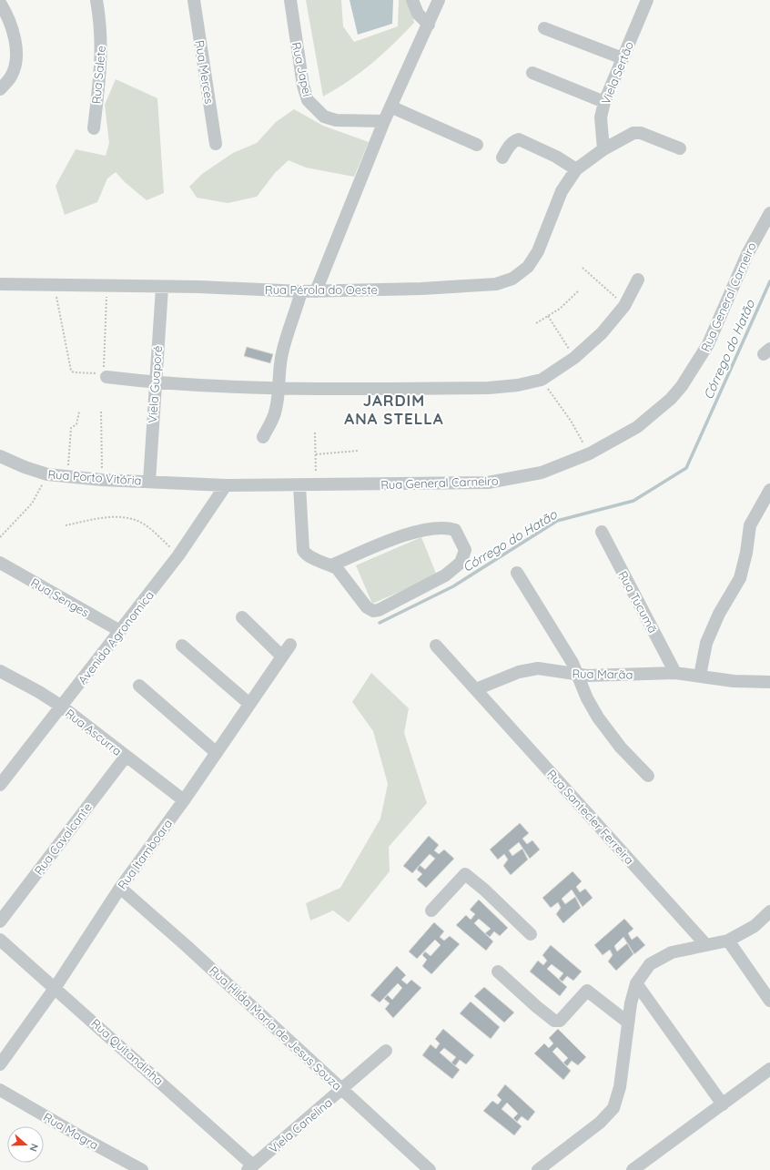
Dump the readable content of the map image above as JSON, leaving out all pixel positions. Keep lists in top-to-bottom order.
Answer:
{
  "streets": {
    "street": [
      "Rua Japei",
      "Rua Merces",
      "Viela Sertão",
      "Rua Salete",
      "Rua Pérola do Oeste",
      "Rua General Carneiro",
      "Viela Guaporé",
      "Rua Porto Vitória",
      "Rua Senges",
      "Rua Tucumã",
      "Avenida Agronomica",
      "Rua Marãa",
      "Rua Ascurra",
      "Rua Santecler Ferreira",
      "Rua Cavalcante",
      "Rua Itamboara",
      "Rua Hilda Maria de Jesus Souza",
      "Rua Quitandinha",
      "Viela Canelina",
      "Rua Magra"
    ]
  },
  "crossings": [
    ["Rua Pérola do Oeste", "Viela Guaporé"],
    ["Rua General Carneiro", "Viela Guaporé"],
    ["Rua General Carneiro", "Rua Porto Vitória"],
    ["Rua General Carneiro", "Avenida Agronomica"],
    ["Viela Guaporé", "Rua Porto Vitória"],
    ["Rua Senges", "Avenida Agronomica"],
    ["Rua Tucumã", "Rua Marãa"],
    ["Avenida Agronomica", "Rua Ascurra"],
    ["Rua Marãa", "Rua Santecler Ferreira"],
    ["Rua Ascurra", "Rua Cavalcante"],
    ["Rua Ascurra", "Rua Itamboara"],
    ["Rua Itamboara", "Rua Hilda Maria de Jesus Souza"],
    ["Rua Itamboara", "Rua Quitandinha"],
    ["Rua Hilda Maria de Jesus Souza", "Viela Canelina"],
    ["Rua Quitandinha", "Viela Canelina"]
  ],
  "districts": ["JARDIM ANA STELLA"],
  "water": ["Córrego do Hatão"],
  "north": "right"
}
